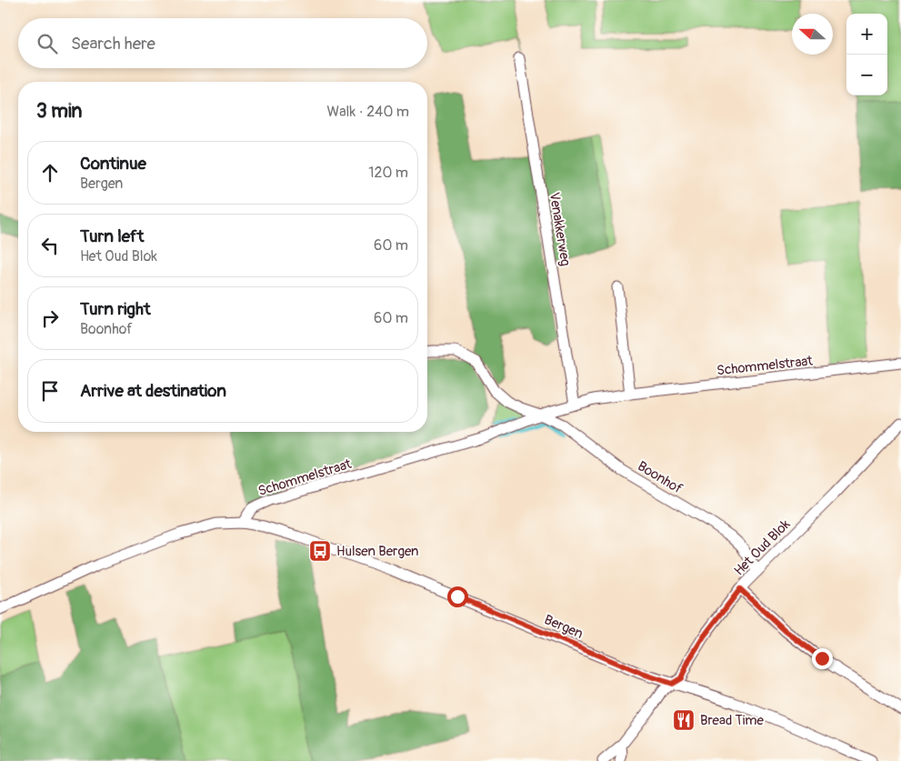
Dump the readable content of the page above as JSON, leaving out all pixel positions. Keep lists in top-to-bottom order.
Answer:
{
  "streets": {
    "street": [
      "Venakkerweg",
      "Schommelstraat",
      "Boonhof",
      "Het Oud Blok",
      "Bergen"
    ]
  },
  "crossings": [
    ["Venakkerweg", "Schommelstraat"],
    ["Schommelstraat", "Boonhof"],
    ["Schommelstraat", "Bergen"],
    ["Boonhof", "Het Oud Blok"],
    ["Het Oud Blok", "Bergen"]
  ],
  "places": {
    "bus stop": ["Hulsen Bergen"],
    "restaurant": ["Bread Time"]
  },
  "north": "left",
  "page": {
    "map_buttons": ["+", "−"],
    "search": "Search here",
    "heading": ["3 min", "Walk · 240 m"],
    "list": [
      ["Continue", "Bergen", "120 m"],
      ["Turn left", "Het Oud Blok", "60 m"],
      ["Turn right", "Boonhof", "60 m"],
      "Arrive at destination"
    ]
  }
}
